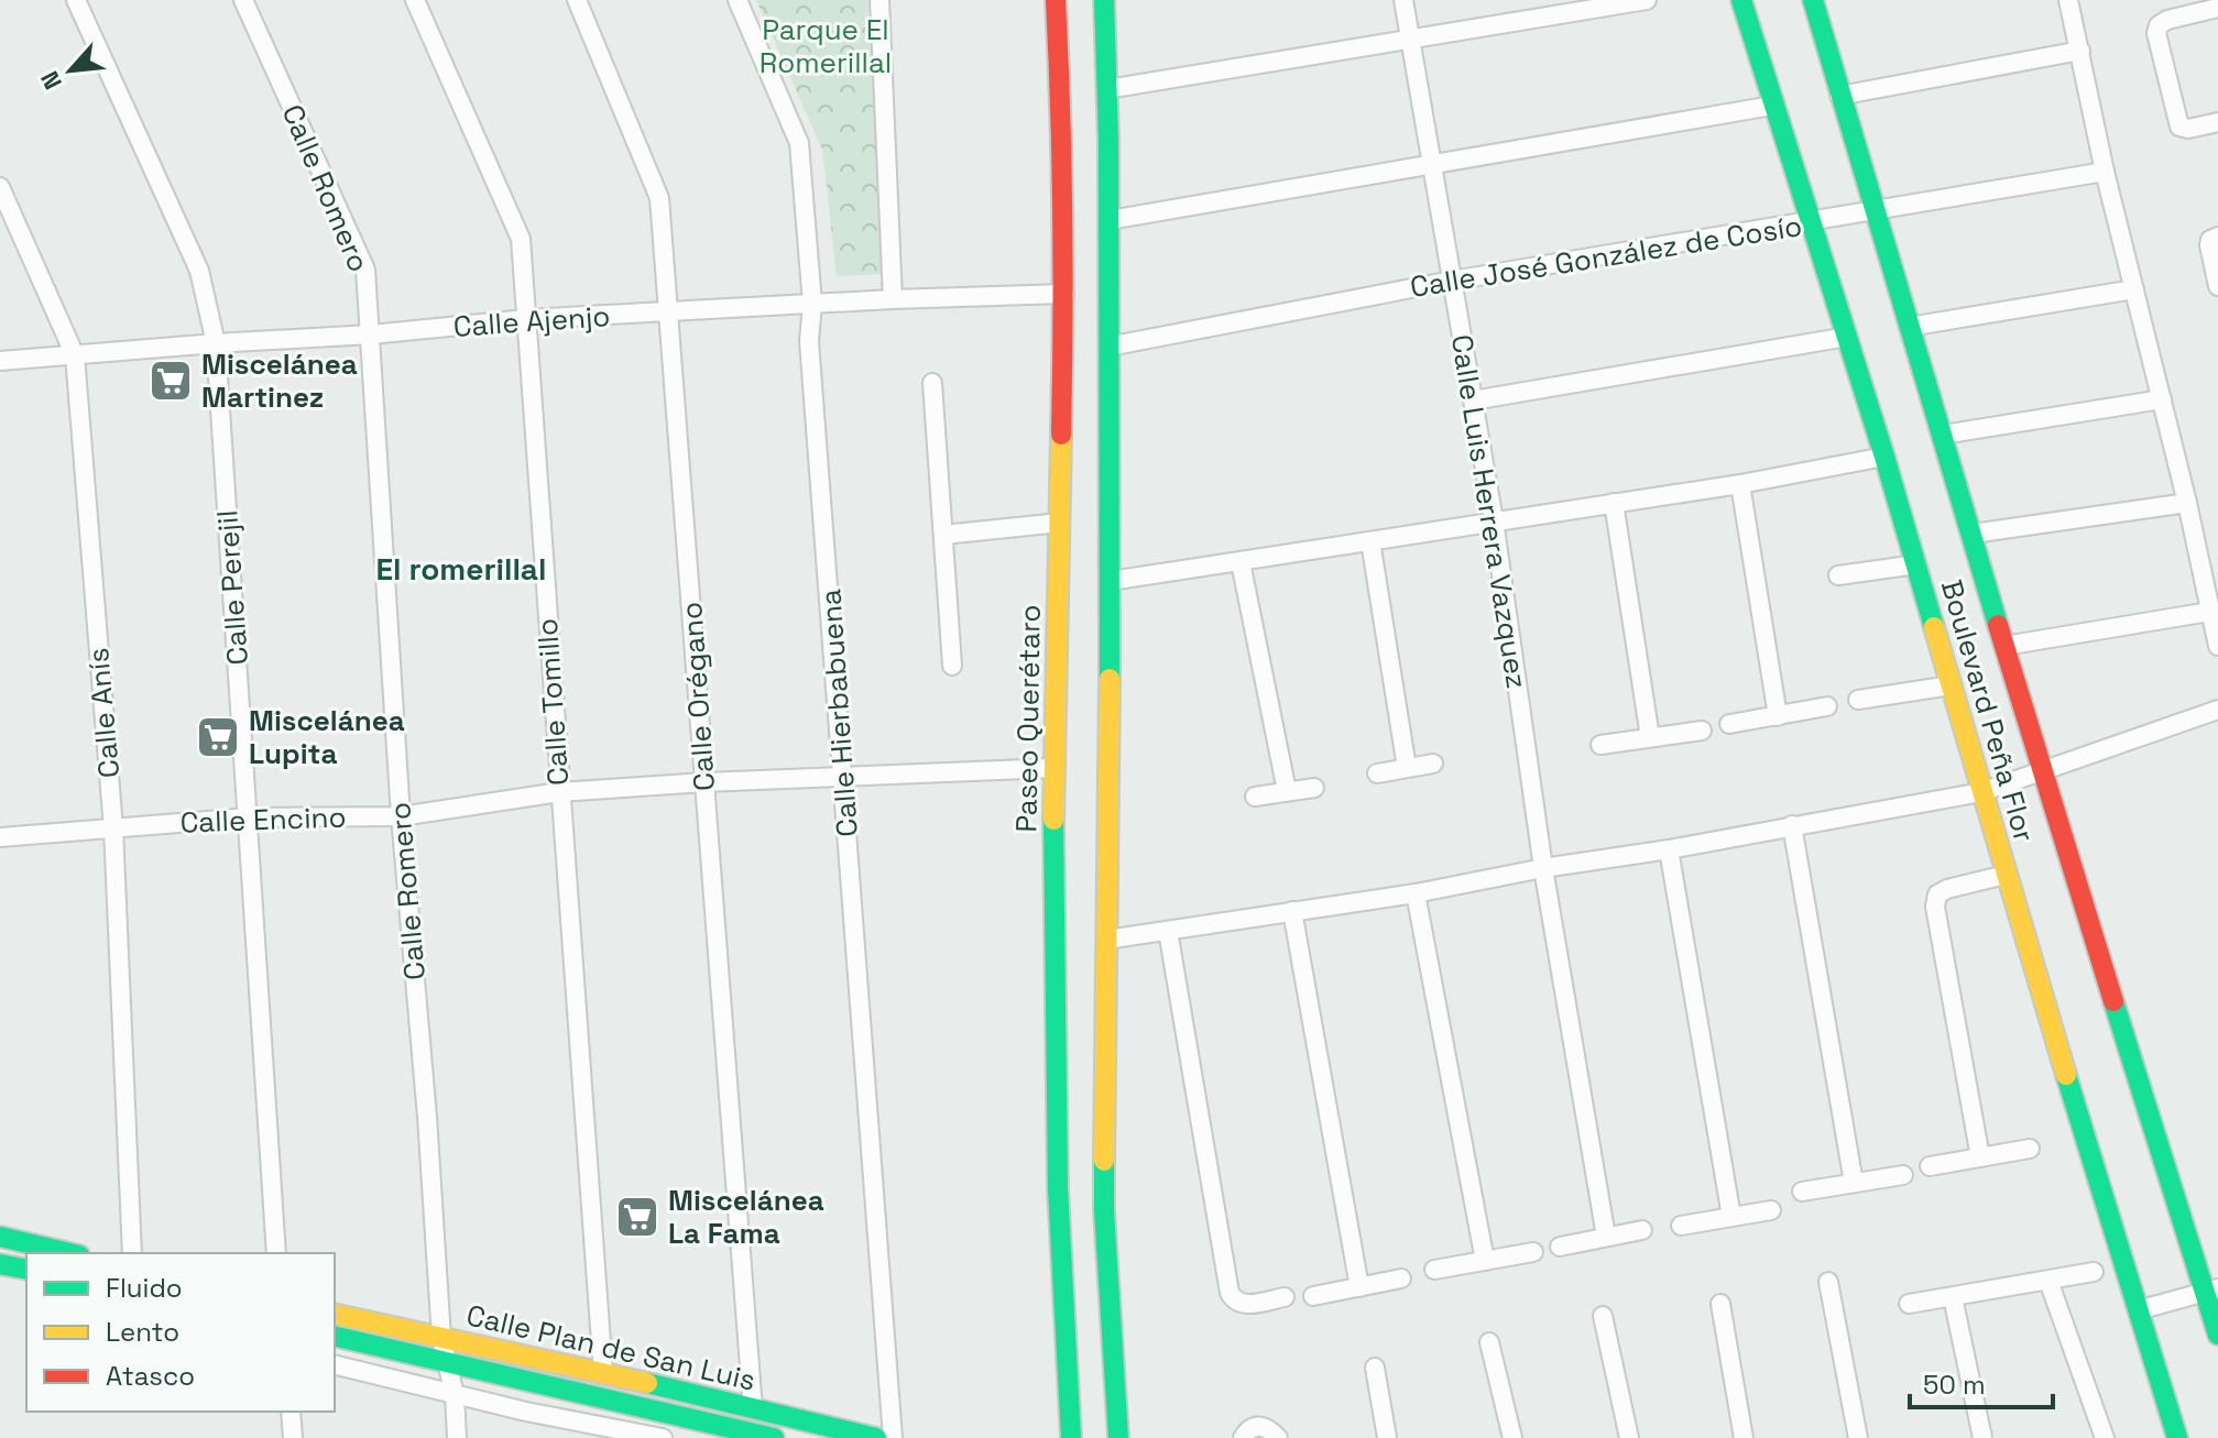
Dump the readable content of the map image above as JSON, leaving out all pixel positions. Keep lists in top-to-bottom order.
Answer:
{
  "streets": {
    "main road": ["Boulevard Peña Flor", "Paseo Querétaro", "Calle Plan de San Luis"],
    "street": [
      "Calle Romero",
      "Calle José González de Cosío",
      "Calle Ajenjo",
      "Calle Luis Herrera Vazquez",
      "Calle Perejil",
      "Calle Orégano",
      "Calle Tomillo",
      "Calle Anís",
      "Calle Hierbabuena",
      "Calle Encino"
    ]
  },
  "crossings": [
    ["Calle Romero", "Calle Ajenjo"],
    ["Calle Romero", "Calle Encino"],
    ["Calle Romero", "Calle Plan de San Luis"],
    ["Calle José González de Cosío", "Calle Luis Herrera Vazquez"],
    ["Calle José González de Cosío", "Boulevard Peña Flor"],
    ["Calle José González de Cosío", "Paseo Querétaro"],
    ["Calle Ajenjo", "Calle Perejil"],
    ["Calle Ajenjo", "Calle Orégano"],
    ["Calle Ajenjo", "Calle Tomillo"],
    ["Calle Ajenjo", "Calle Anís"],
    ["Calle Ajenjo", "Calle Hierbabuena"],
    ["Calle Ajenjo", "Paseo Querétaro"],
    ["Calle Perejil", "Calle Encino"],
    ["Calle Orégano", "Calle Encino"],
    ["Calle Orégano", "Calle Plan de San Luis"],
    ["Calle Tomillo", "Calle Encino"],
    ["Calle Tomillo", "Calle Plan de San Luis"],
    ["Calle Anís", "Calle Encino"],
    ["Calle Hierbabuena", "Calle Encino"],
    ["Paseo Querétaro", "Calle Encino"]
  ],
  "districts": ["El romerillal"],
  "parks": ["Parque El Romerillal"],
  "places": {
    "supermarket": ["Miscelánea Martinez", "Miscelánea Lupita", "Miscelánea La Fama"]
  },
  "legend": ["Fluido", "Lento", "Atasco"],
  "scale_bar": "50 m",
  "north": "bottom left"
}
